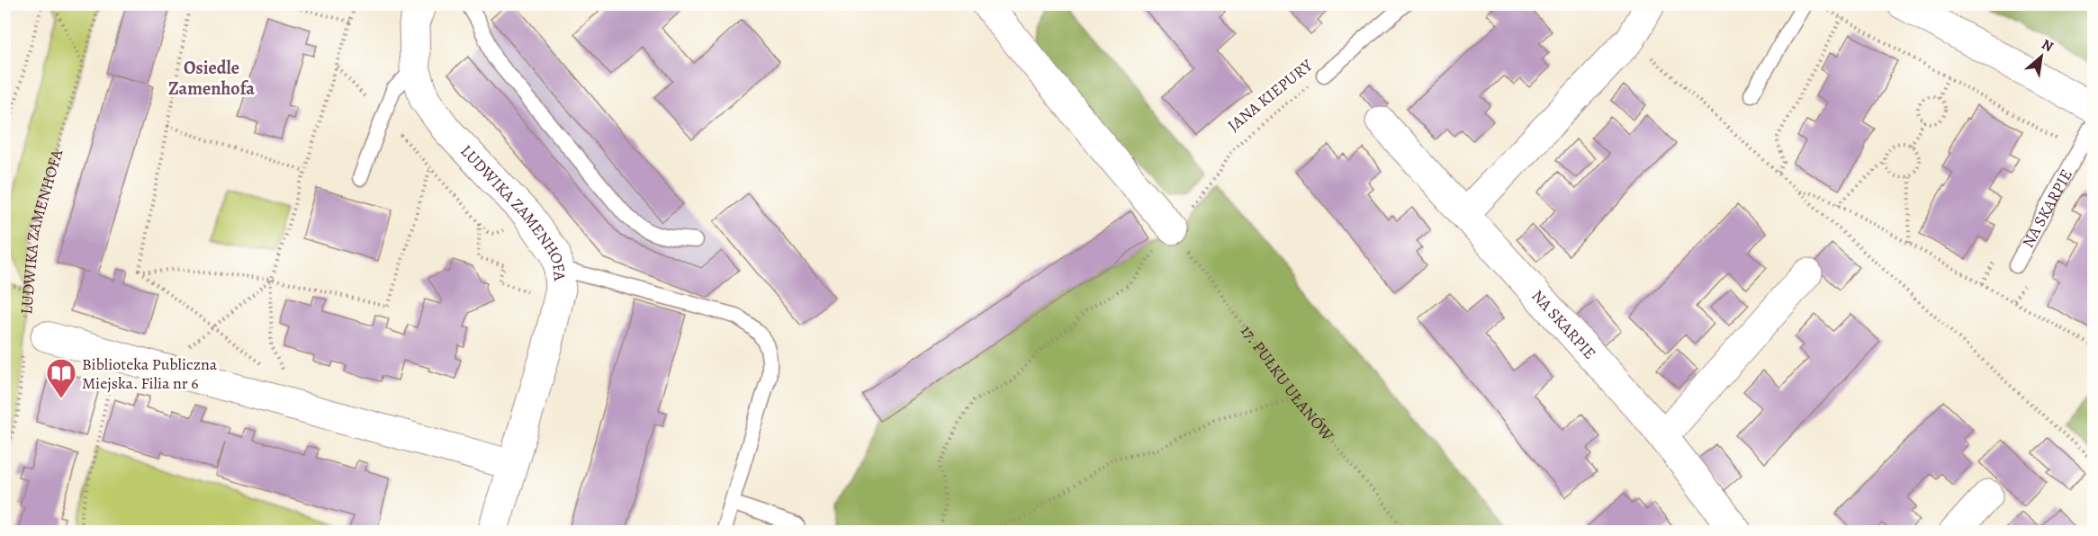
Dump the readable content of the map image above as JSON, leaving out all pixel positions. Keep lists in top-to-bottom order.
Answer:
{
  "streets": {
    "street": ["NA SKARPIE", "LUDWIKA ZAMENHOFA"],
    "lane": ["JANA KIEPURY"],
    "path": ["17. PUŁKU UŁANÓW"]
  },
  "crossings": [
    ["JANA KIEPURY", "17. PUŁKU UŁANÓW"]
  ],
  "districts": ["Osiedle Zamenhofa"],
  "places": {
    "library": ["Biblioteka Publiczna Miejska. Filia nr 6"]
  },
  "north": "top right"
}
